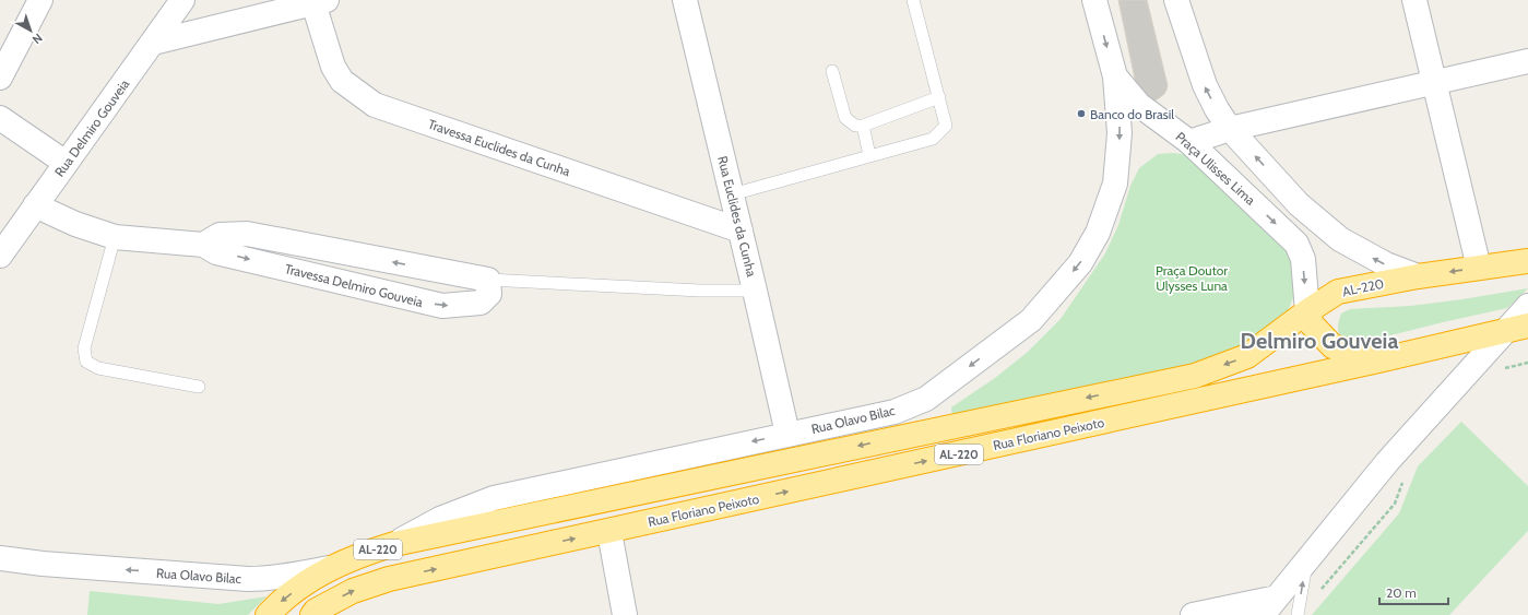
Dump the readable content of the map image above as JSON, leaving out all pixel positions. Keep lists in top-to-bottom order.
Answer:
{
  "streets": {
    "highway": ["AL-220", "Rua Olavo Bilac", "Rua Floriano Peixoto"],
    "street": [
      "Rua Delmiro Gouveia",
      "Travessa Euclides da Cunha",
      "Praça Ulisses Lima",
      "Rua Euclides da Cunha",
      "Travessa Delmiro Gouveia"
    ]
  },
  "crossings": [
    ["Rua Delmiro Gouveia", "Travessa Delmiro Gouveia"],
    ["Travessa Euclides da Cunha", "Rua Euclides da Cunha"],
    ["Praça Ulisses Lima", "AL-220"],
    ["Praça Ulisses Lima", "Rua Olavo Bilac"],
    ["Rua Euclides da Cunha", "Travessa Delmiro Gouveia"],
    ["Rua Euclides da Cunha", "Rua Olavo Bilac"],
    ["AL-220", "Rua Olavo Bilac"]
  ],
  "one_way": ["AL-220", "Rua Olavo Bilac", "Rua Floriano Peixoto"],
  "districts": ["Delmiro Gouveia"],
  "parks": ["Praça Doutor Ulysses Luna"],
  "places": ["Banco do Brasil"],
  "scale_bar": "20 m",
  "north": "bottom right"
}
